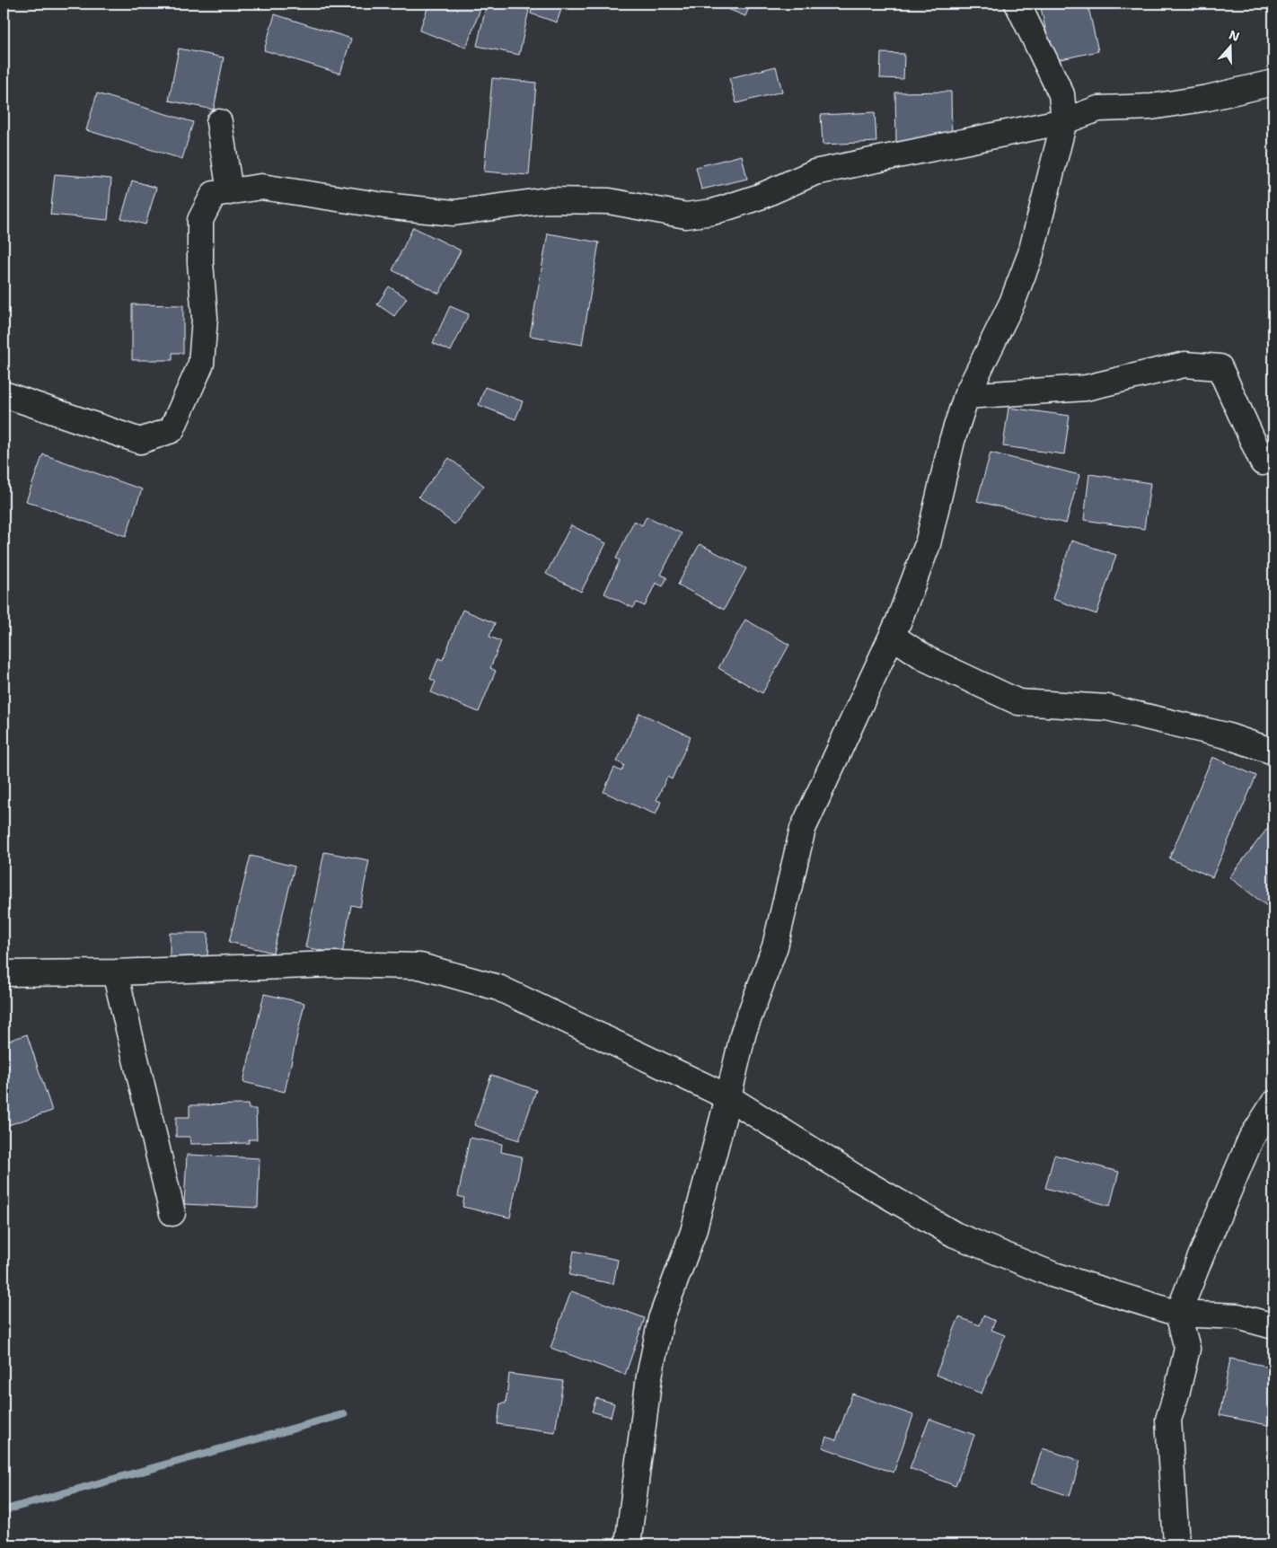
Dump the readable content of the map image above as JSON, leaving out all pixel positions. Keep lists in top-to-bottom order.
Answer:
{
  "north": "top"
}
